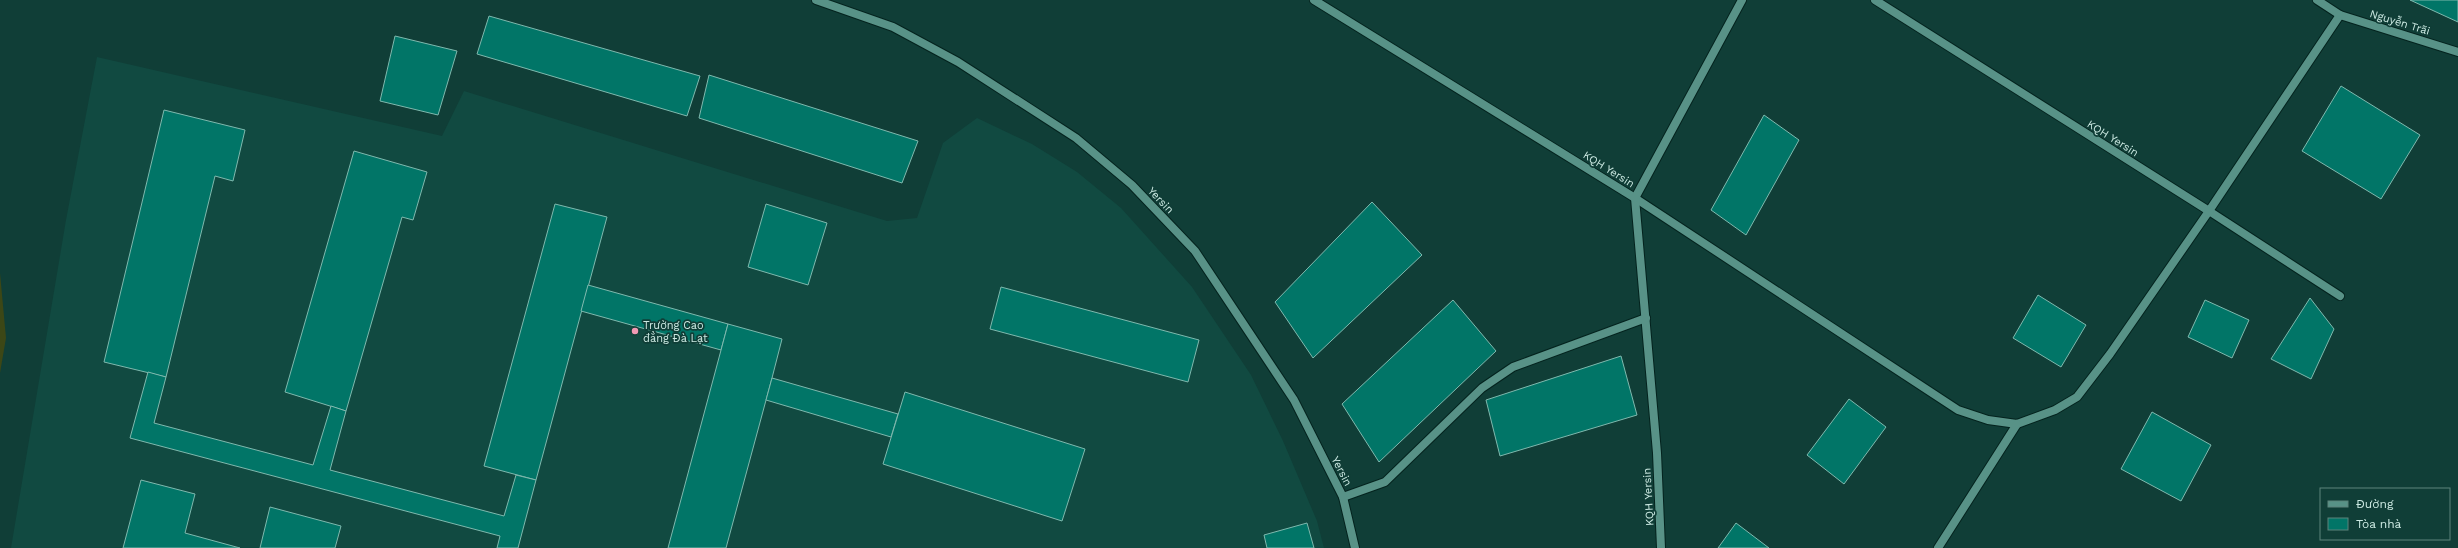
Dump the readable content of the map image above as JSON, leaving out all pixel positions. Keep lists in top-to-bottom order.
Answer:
{
  "streets": {
    "street": ["Nguyễn Trãi", "KQH Yersin", "Yersin"]
  },
  "places": ["Trường Cao đẳng Đà Lạt"],
  "legend": ["Đường", "Tòa nhà"]
}
